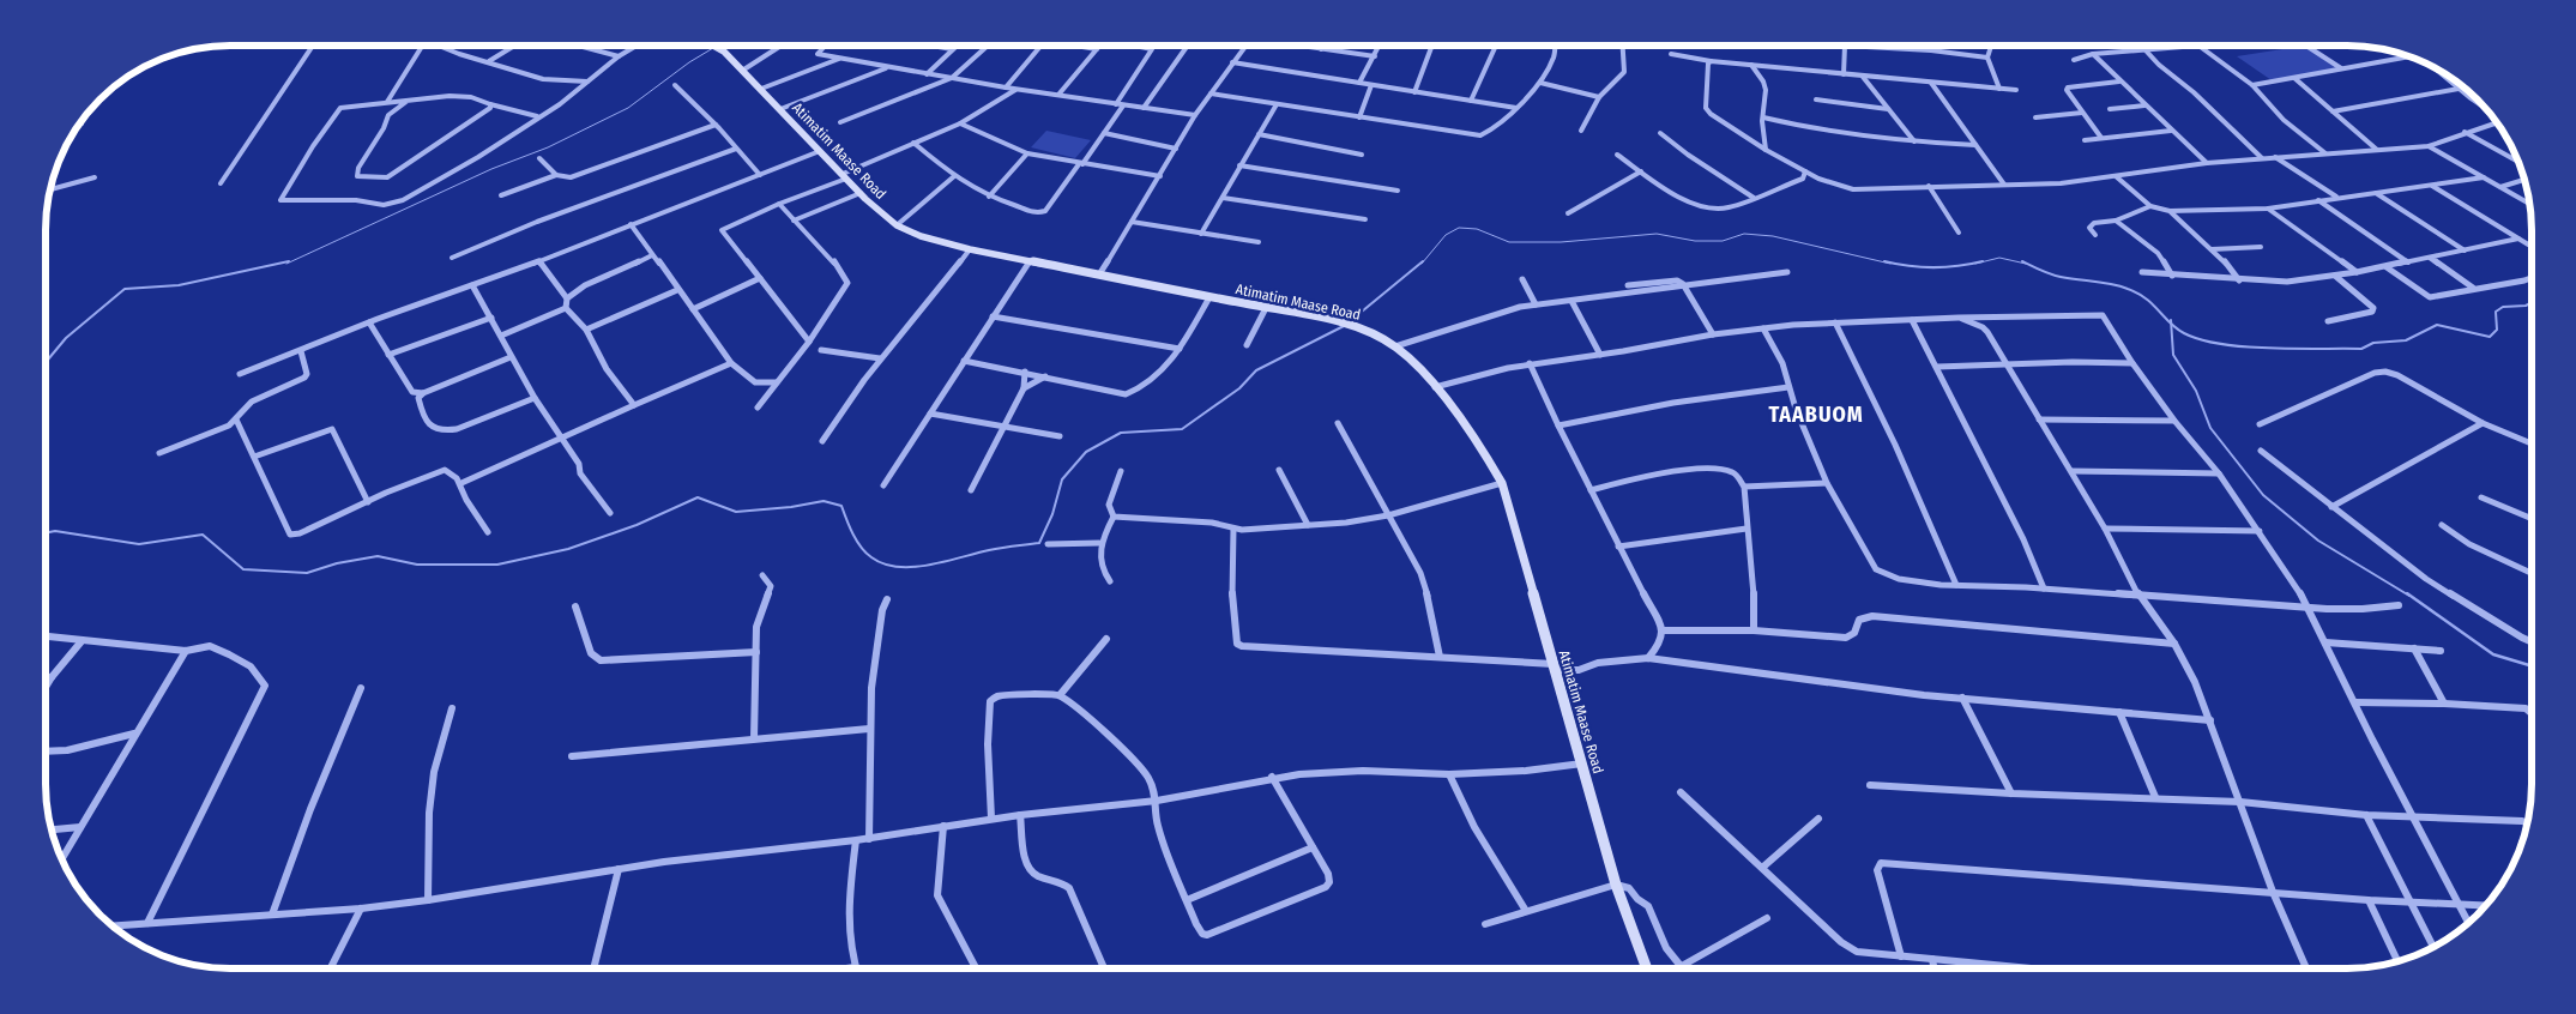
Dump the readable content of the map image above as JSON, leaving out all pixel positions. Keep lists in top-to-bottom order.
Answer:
{
  "streets": {
    "main road": ["Atimatim Maase Road"]
  },
  "districts": ["TAABUOM"]
}
